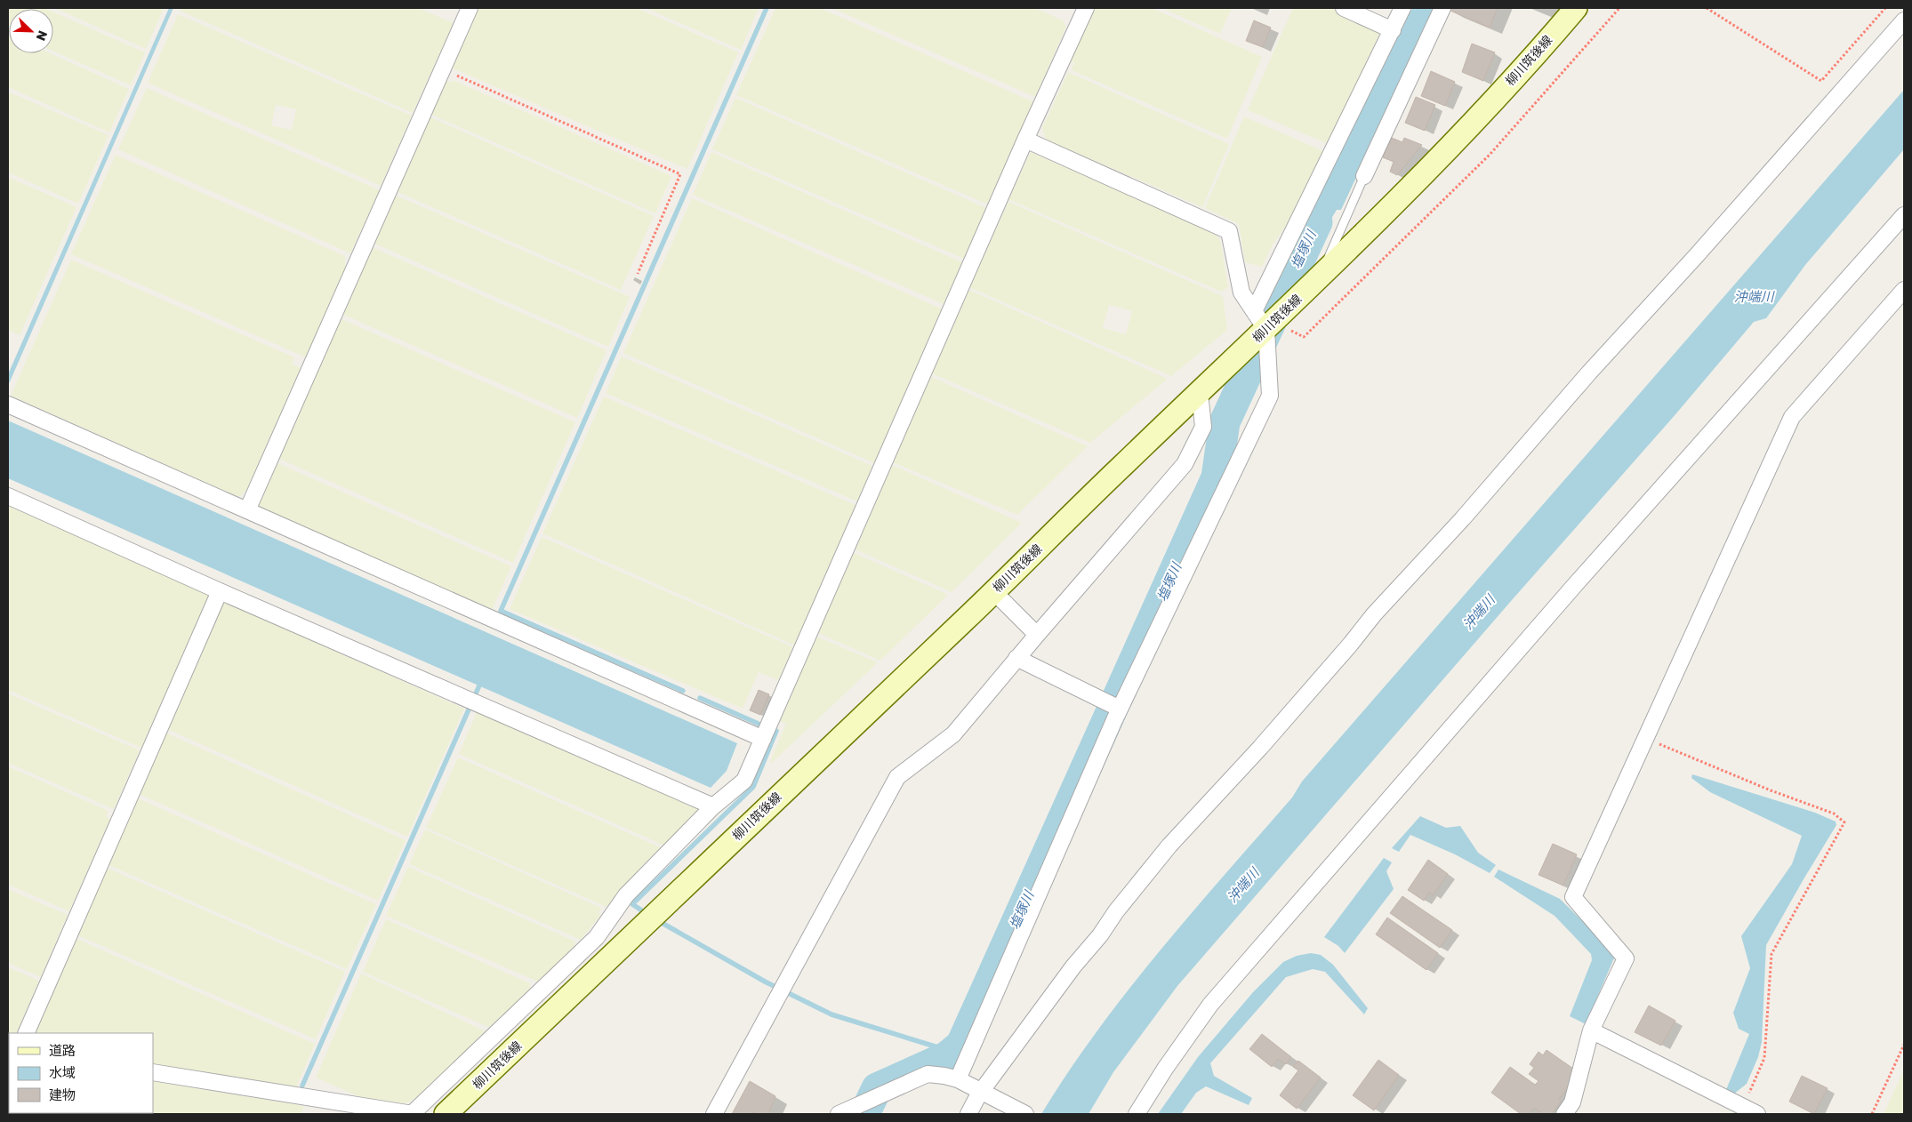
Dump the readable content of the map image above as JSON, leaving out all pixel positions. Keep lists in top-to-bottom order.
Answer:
{
  "streets": {
    "main road": ["柳川筑後線"]
  },
  "water": ["塩塚川", "沖端川"],
  "legend": ["道路", "水域", "建物"],
  "north": "bottom right"
}
